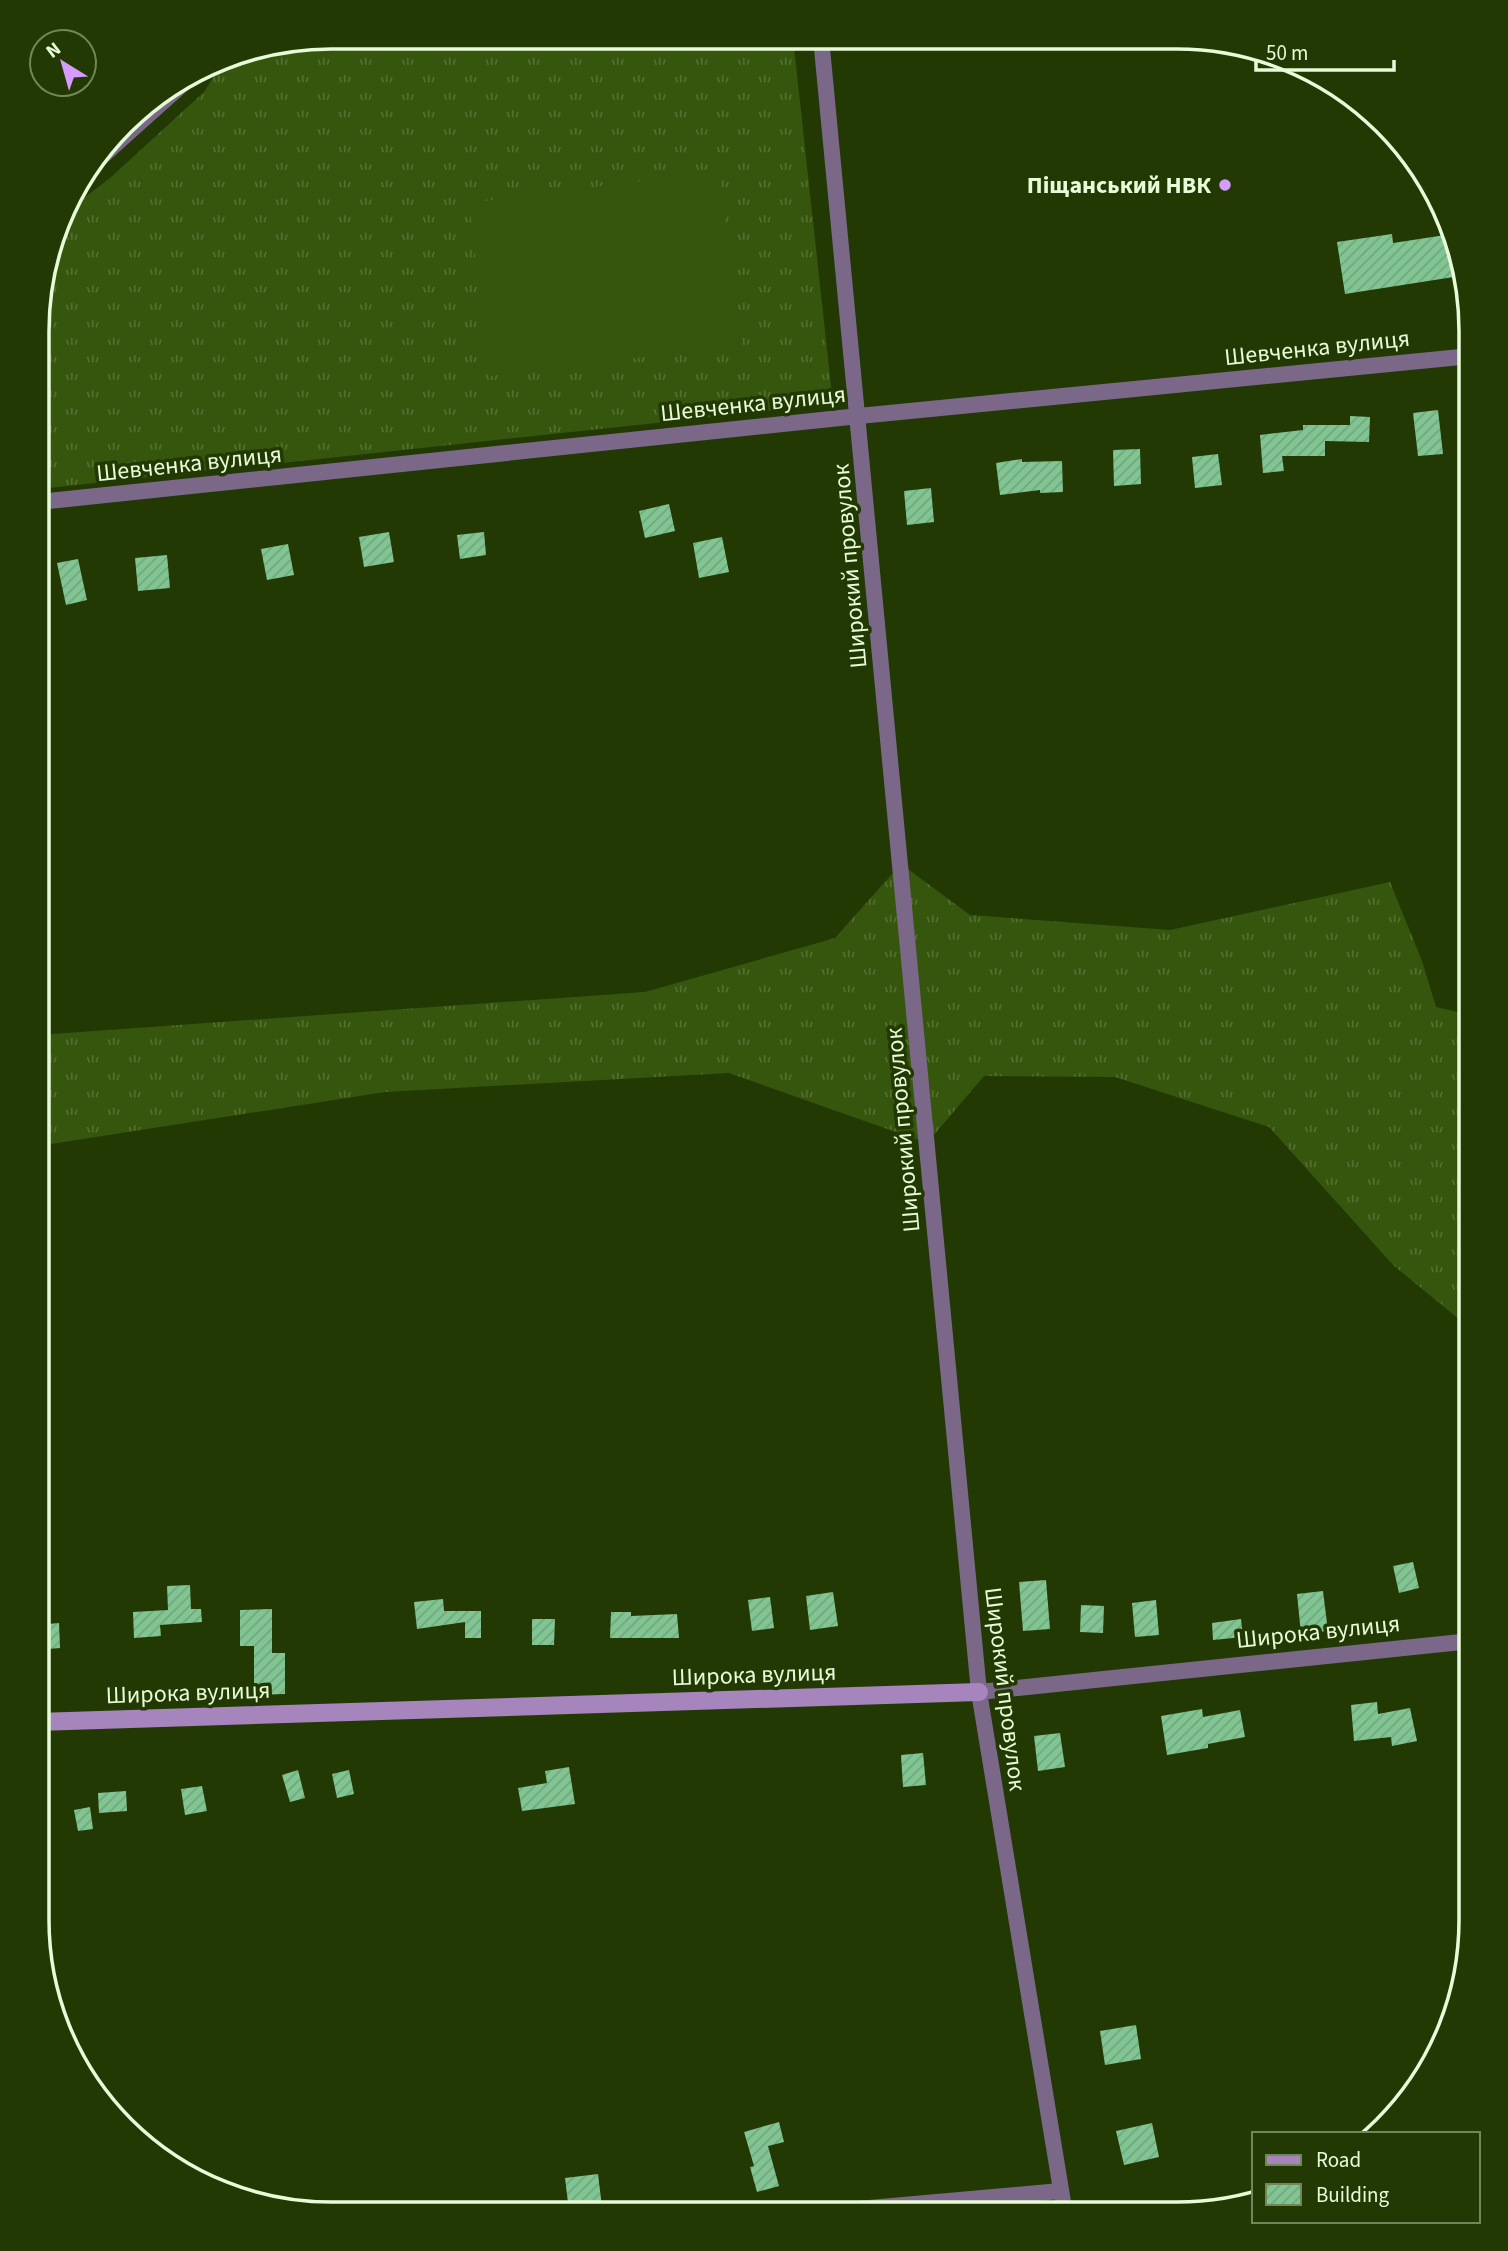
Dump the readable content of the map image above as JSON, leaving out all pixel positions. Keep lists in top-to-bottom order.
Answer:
{
  "streets": {
    "street": ["Шевченка вулиця", "Широкий провулок", "Широка вулиця"]
  },
  "crossings": [
    ["Шевченка вулиця", "Широкий провулок"],
    ["Широкий провулок", "Широка вулиця"]
  ],
  "places": ["Піщанський НВК"],
  "legend": ["Road", "Building"],
  "scale_bar": "50 m",
  "north": "top left"
}
